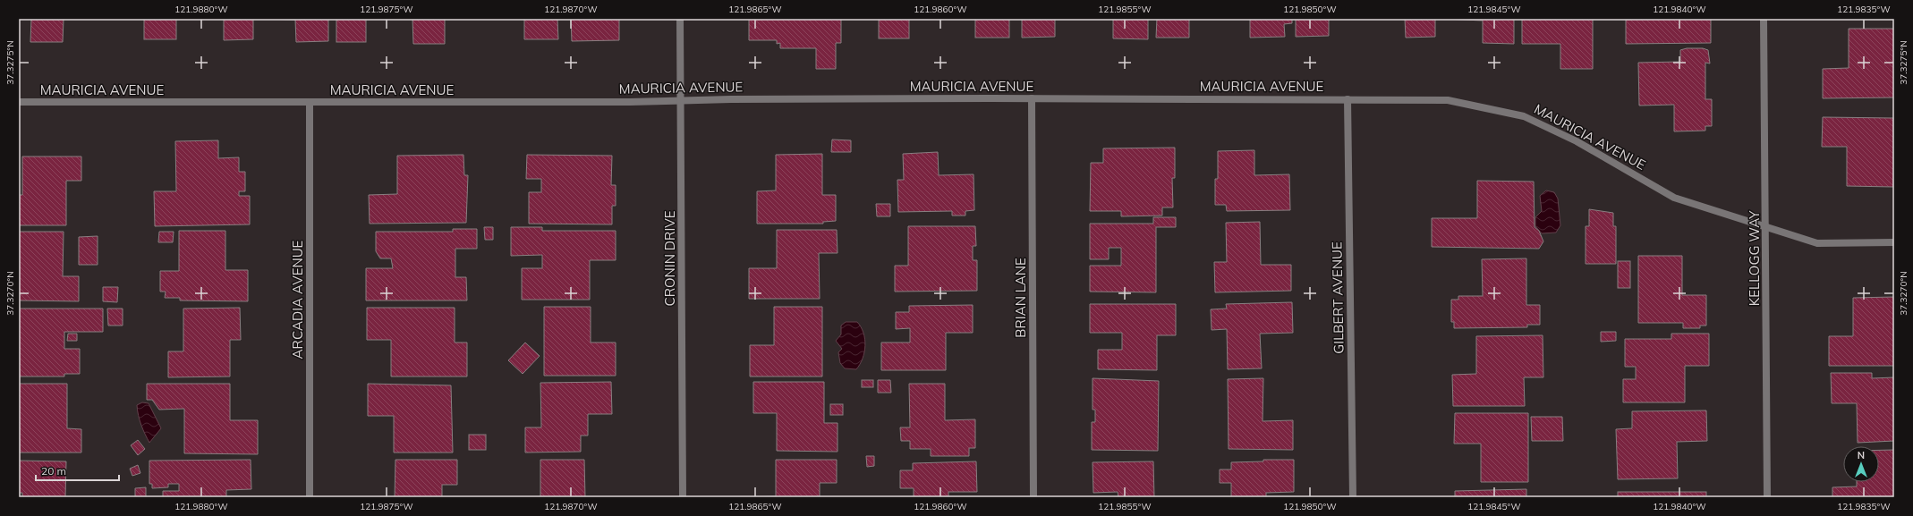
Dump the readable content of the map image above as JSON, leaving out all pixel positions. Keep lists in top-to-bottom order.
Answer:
{
  "streets": {
    "street": [
      "MAURICIA AVENUE",
      "CRONIN DRIVE",
      "KELLOGG WAY",
      "BRIAN LANE",
      "GILBERT AVENUE",
      "ARCADIA AVENUE"
    ]
  },
  "crossings": [
    ["MAURICIA AVENUE", "CRONIN DRIVE"],
    ["MAURICIA AVENUE", "KELLOGG WAY"],
    ["MAURICIA AVENUE", "BRIAN LANE"],
    ["MAURICIA AVENUE", "GILBERT AVENUE"],
    ["MAURICIA AVENUE", "ARCADIA AVENUE"]
  ],
  "scale_bar": "20 m",
  "north": "top",
  "coordinates": [
    "121.9880°W",
    "121.9875°W",
    "121.9870°W",
    "121.9865°W",
    "121.9860°W",
    "121.9855°W",
    "121.9850°W",
    "121.9845°W",
    "121.9840°W",
    "121.9835°W",
    "37.3275°N",
    "37.3270°N"
  ]
}
